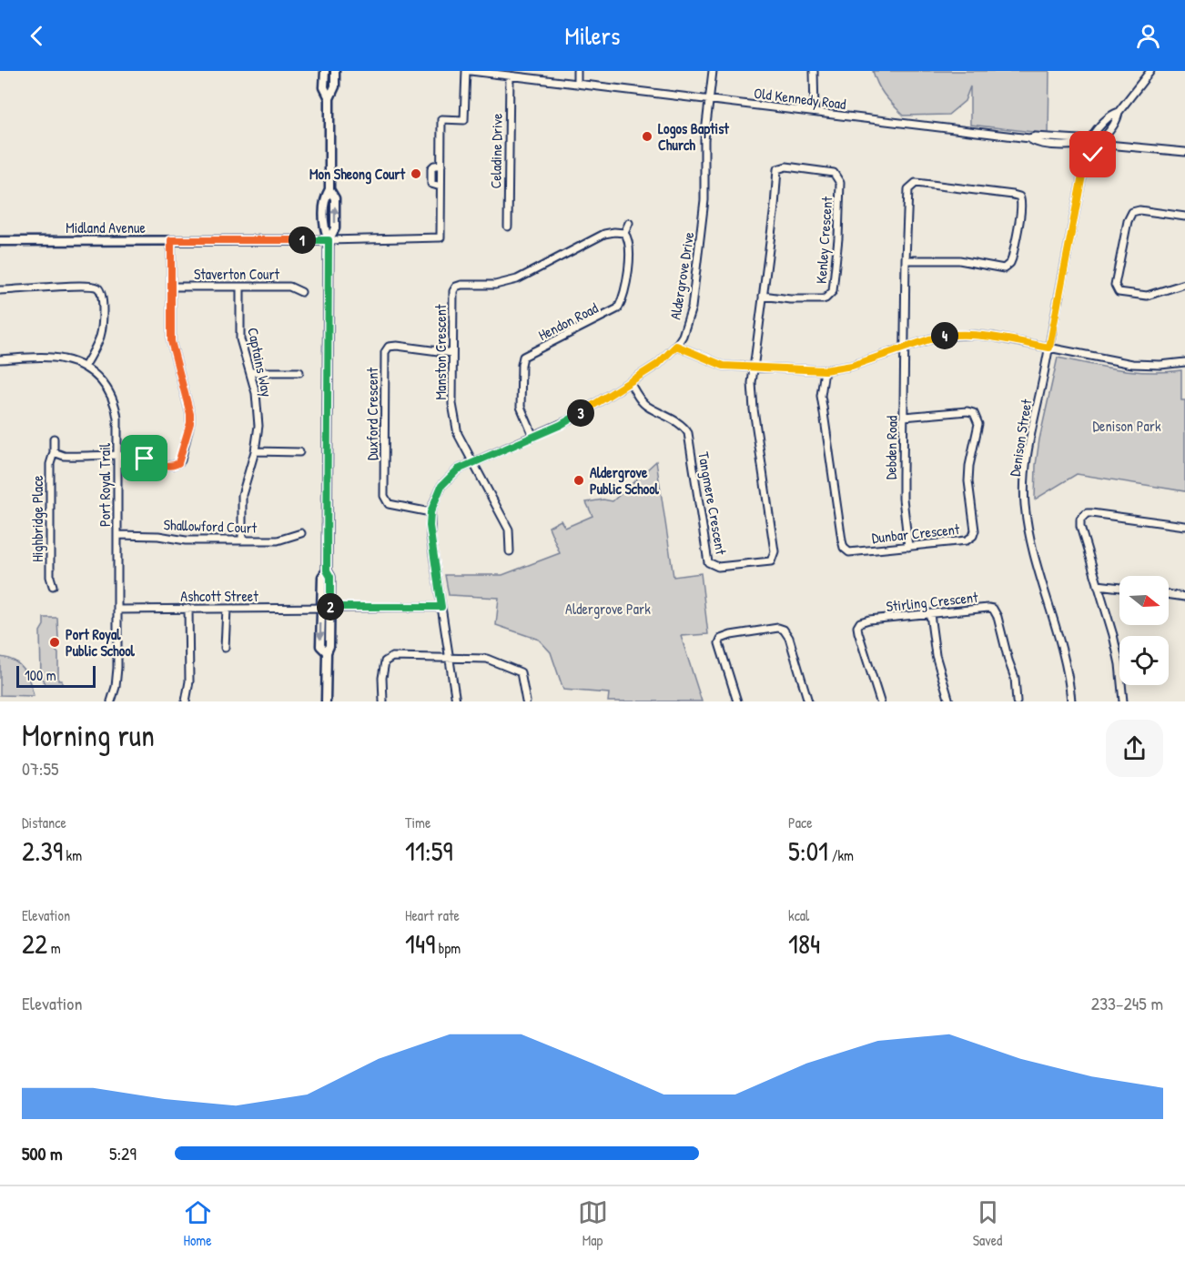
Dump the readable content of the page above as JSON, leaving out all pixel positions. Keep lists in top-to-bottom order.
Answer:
{
  "streets": {
    "main road": ["Midland Avenue"],
    "street": [
      "Old Kennedy Road",
      "Celadine Drive",
      "Kenley Crescent",
      "Staverton Court",
      "Aldergrove Drive",
      "Hendon Road",
      "Manston Crescent",
      "Captains Way",
      "Duxford Crescent",
      "Denison Street",
      "Debden Road",
      "Port Royal Trail",
      "Tangmere Crescent",
      "Highbridge Place",
      "Shallowford Court",
      "Dunbar Crescent",
      "Ashcott Street",
      "Stirling Crescent"
    ]
  },
  "crossings": [
    ["Old Kennedy Road", "Celadine Drive"],
    ["Old Kennedy Road", "Midland Avenue"],
    ["Old Kennedy Road", "Aldergrove Drive"],
    ["Old Kennedy Road", "Denison Street"],
    ["Kenley Crescent", "Tangmere Crescent"],
    ["Staverton Court", "Captains Way"],
    ["Aldergrove Drive", "Hendon Road"],
    ["Aldergrove Drive", "Manston Crescent"],
    ["Aldergrove Drive", "Duxford Crescent"],
    ["Aldergrove Drive", "Tangmere Crescent"],
    ["Aldergrove Drive", "Ashcott Street"],
    ["Hendon Road", "Manston Crescent"],
    ["Manston Crescent", "Duxford Crescent"],
    ["Captains Way", "Shallowford Court"],
    ["Debden Road", "Dunbar Crescent"],
    ["Port Royal Trail", "Shallowford Court"],
    ["Port Royal Trail", "Ashcott Street"]
  ],
  "parks": ["Denison Park", "Aldergrove Park"],
  "places": [
    "Logos Baptist Church",
    "Mon Sheong Court",
    "Aldergrove Public School",
    "Port Royal Public School"
  ],
  "scale_bar": "100 m",
  "north": "right",
  "page": {
    "header": "Milers",
    "pins": [
      "1",
      "4",
      "3",
      "2"
    ],
    "scale": "100 m",
    "heading": ["Morning run", "07:55"],
    "stats": [
      ["Distance", "2.39 km"],
      ["Time", "11:59"],
      ["Pace", "5:01 /km"],
      ["Elevation", "22 m"],
      ["Heart rate", "149 bpm"],
      ["kcal", "184"]
    ],
    "chart": ["Elevation", "233–245 m"],
    "list": [
      {
        "name": "500 m",
        "note": "5:29"
      }
    ],
    "tabs": ["Home", "Map", "Saved"]
  }
}
